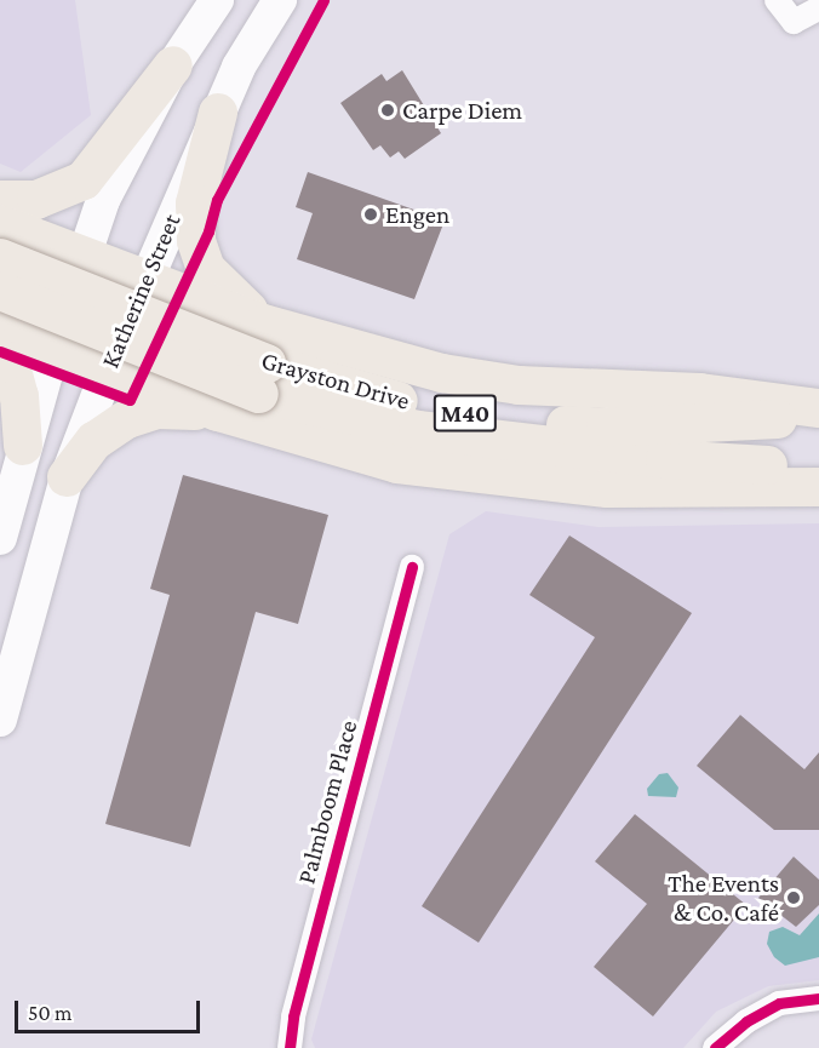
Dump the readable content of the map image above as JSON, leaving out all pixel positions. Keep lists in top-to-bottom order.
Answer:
{
  "streets": {
    "main road": ["Katherine Street", "Grayston Drive", "M40"],
    "street": ["Palmboom Place"]
  },
  "places": ["Carpe Diem", "Engen", "The Events & Co. Café"],
  "scale_bar": "50 m"
}
